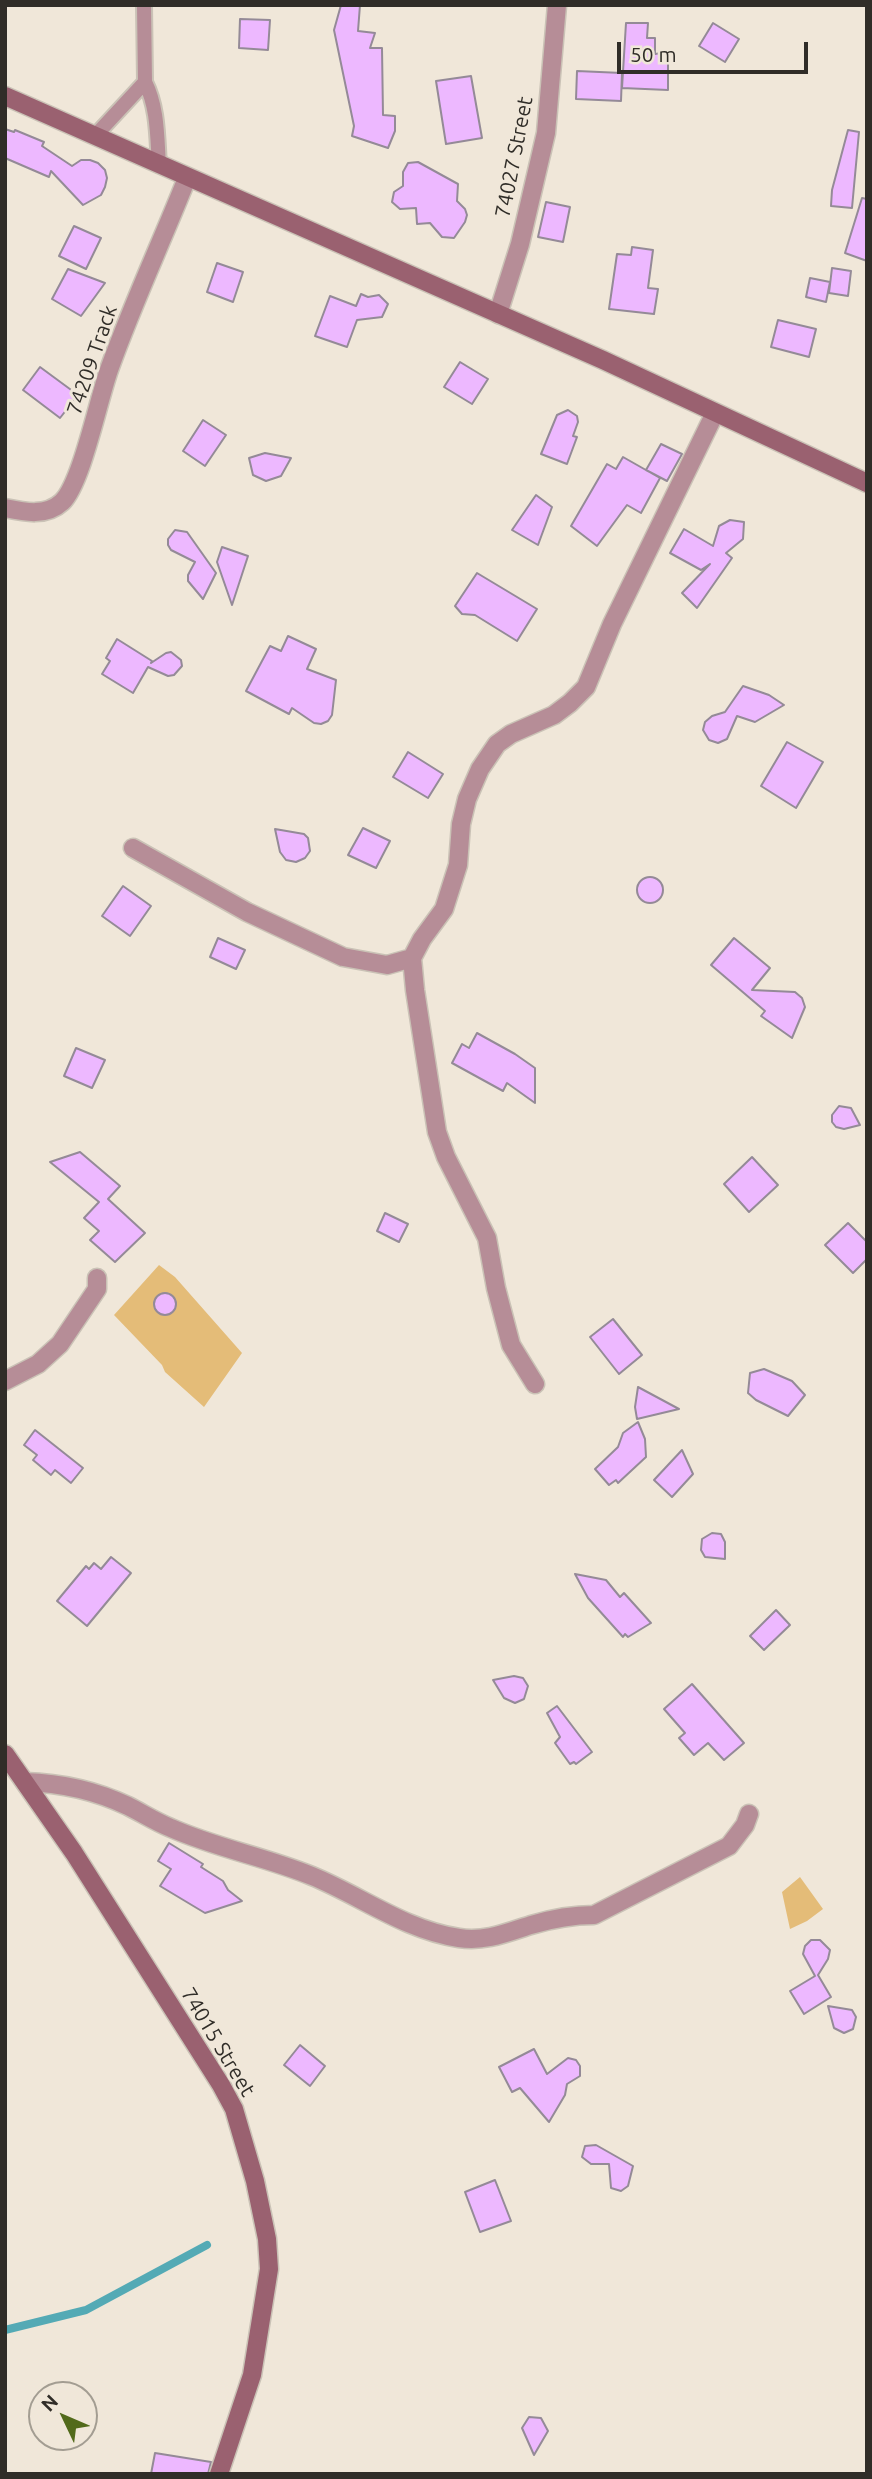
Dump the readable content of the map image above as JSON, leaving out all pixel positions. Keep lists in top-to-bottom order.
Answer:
{
  "streets": {
    "street": ["74027 Street", "74209 Track", "74015 Street"]
  },
  "scale_bar": "50 m",
  "north": "top left"
}
